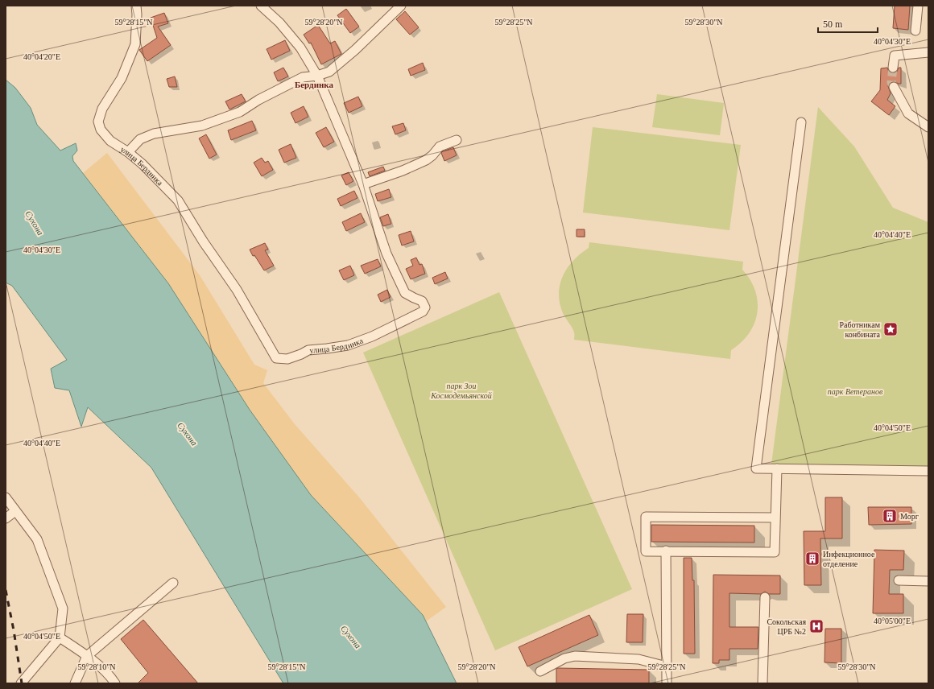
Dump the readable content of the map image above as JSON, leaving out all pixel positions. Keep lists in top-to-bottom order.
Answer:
{
  "streets": {
    "street": ["улица Бердинка"]
  },
  "districts": ["Бердинка"],
  "water": ["Сухона"],
  "parks": ["парк Зои Космодемьянской", "парк Ветеранов"],
  "places": {
    "place": ["Работникам конбината"],
    "building": ["Морг", "Инфекционное отделение"],
    "hospital": ["Сокольская ЦРБ №2"]
  },
  "scale_bar": "50 m",
  "coordinates": [
    "59°28'15\"N",
    "59°28'20\"N",
    "59°28'25\"N",
    "59°28'30\"N",
    "40°04'30\"E",
    "40°04'20\"E",
    "40°04'40\"E",
    "40°04'50\"E",
    "40°05'00\"E",
    "59°28'10\"N"
  ]
}
